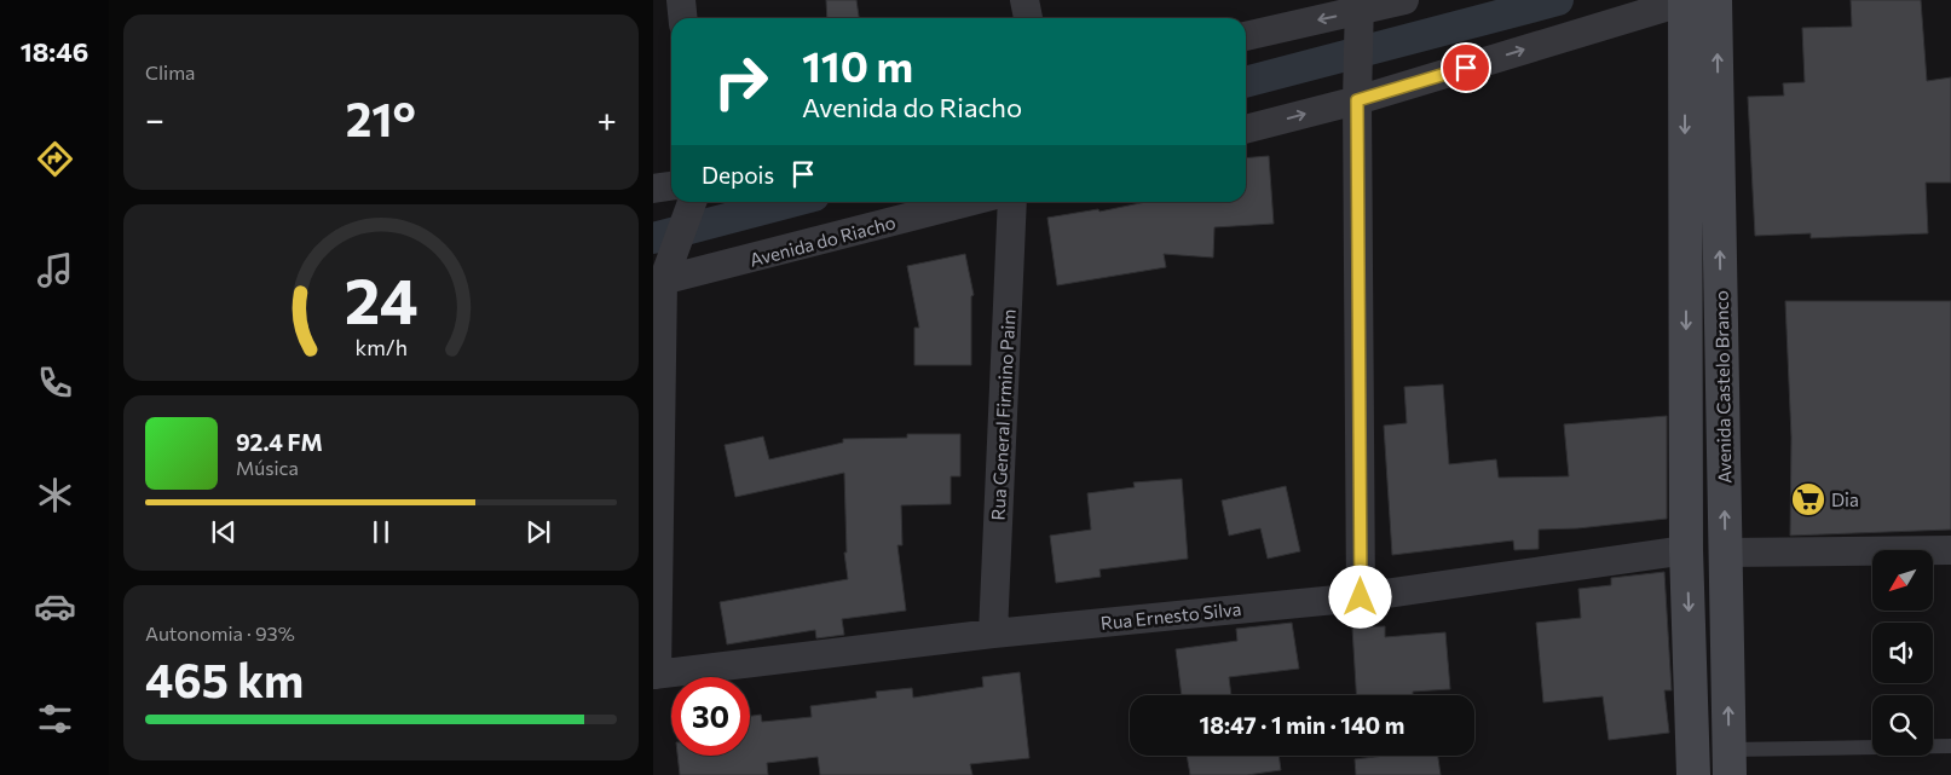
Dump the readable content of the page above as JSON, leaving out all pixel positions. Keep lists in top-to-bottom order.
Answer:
{
  "streets": {
    "main road": ["Avenida Castelo Branco"],
    "street": ["Avenida do Riacho", "Rua General Firmino Paim", "Rua Ernesto Silva"]
  },
  "crossings": [
    ["Avenida Castelo Branco", "Rua Ernesto Silva"],
    ["Rua General Firmino Paim", "Rua Ernesto Silva"]
  ],
  "places": {
    "supermarket": ["Dia"]
  },
  "north": "bottom left",
  "page": {
    "tabs": "18:46",
    "tile": [
      "Clima",
      ["Autonomia · 93%", "465 km"]
    ],
    "turn": ["110 m", "Avenida do Riacho"],
    "heat": ["−", "21°", "+"],
    "then": "Depois",
    "song": ["92.4 FM", "Música"],
    "limit": "30",
    "trip": "18:47 · 1 min · 140 m",
    "gauge": ["24", "km/h"]
  }
}
